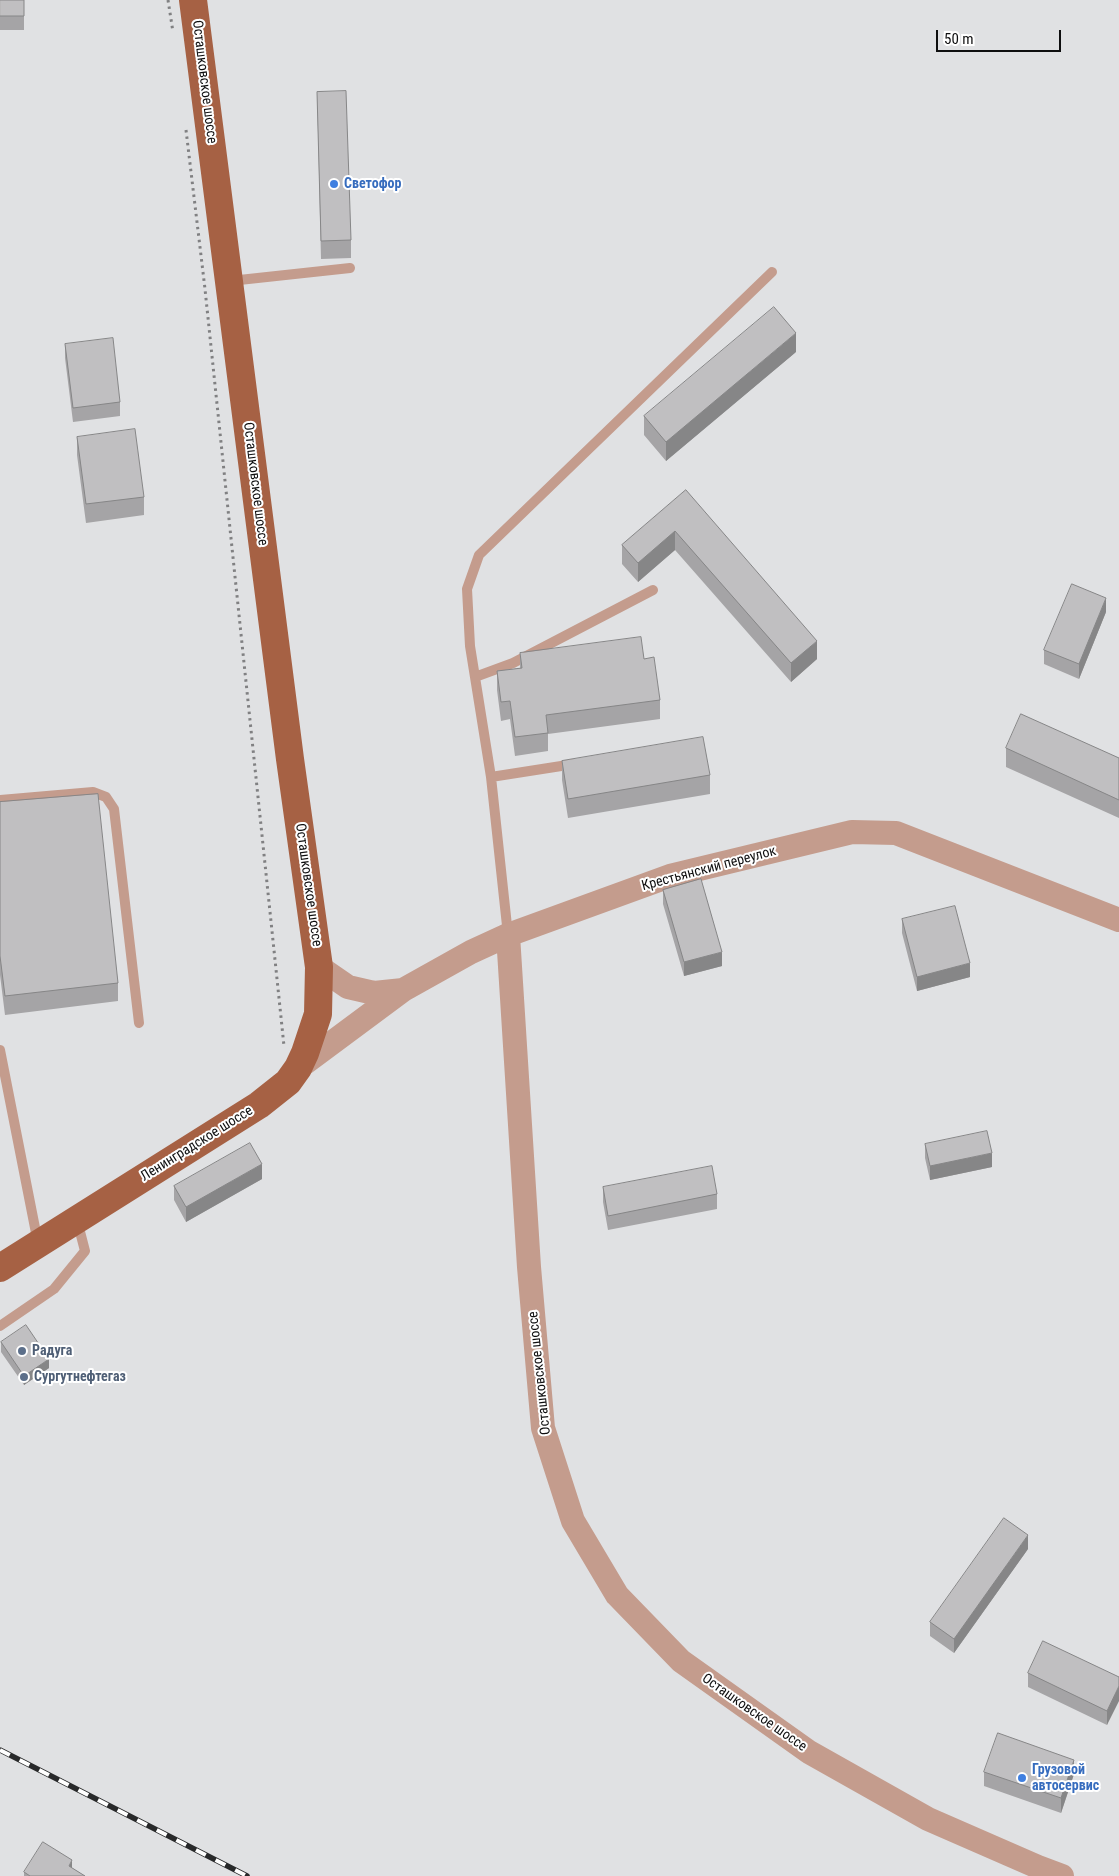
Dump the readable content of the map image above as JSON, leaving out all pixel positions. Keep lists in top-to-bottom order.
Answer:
{
  "streets": {
    "main road": ["Осташковское шоссе", "Ленинградское шоссе"],
    "street": ["Крестьянский переулок"]
  },
  "crossings": [
    ["Осташковское шоссе", "Крестьянский переулок"],
    ["Осташковское шоссе", "Ленинградское шоссе"],
    ["Крестьянский переулок", "Ленинградское шоссе"]
  ],
  "places": [
    "Светофор",
    "Радуга",
    "Сургутнефтегаз",
    "Грузовой автосервис"
  ],
  "scale_bar": "50 m"
}
